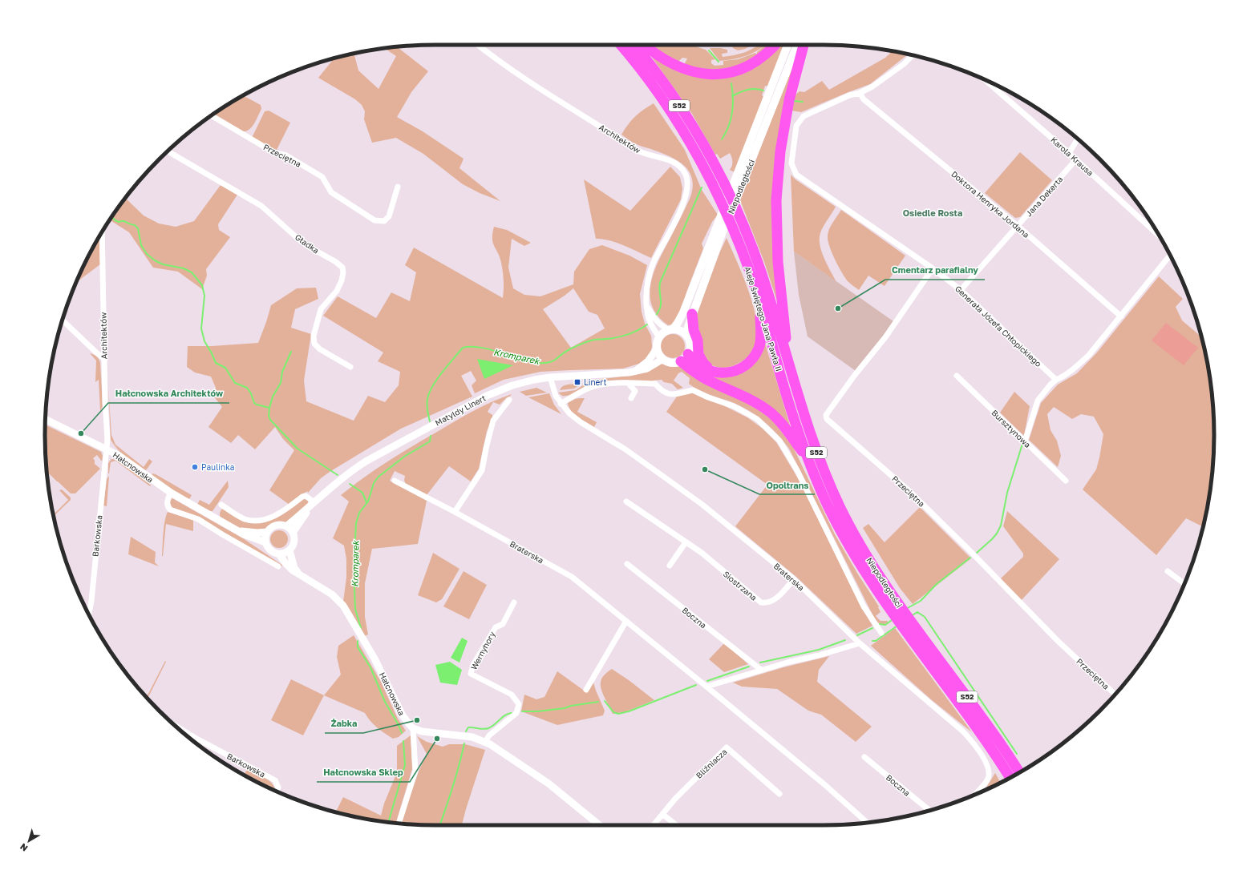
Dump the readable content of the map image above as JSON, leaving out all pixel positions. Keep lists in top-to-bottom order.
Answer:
{
  "streets": {
    "highway": ["S52", "Niepodległości", "Aleje świętego Jana Pawła II"],
    "street": [
      "Architektów",
      "Przeciętna",
      "Karola Krausa",
      "Jana Dekerta",
      "Doktora Henryka Jordana",
      "Gładka",
      "Generała Józefa Chłopickiego",
      "Matyldy Linert",
      "Bursztynowa",
      "Hałcnowska",
      "Barkowska",
      "Braterska",
      "Siostrzana",
      "Boczna",
      "Wernyhory",
      "Bliźniacza"
    ]
  },
  "crossings": [
    ["Architektów", "Niepodległości"],
    ["Architektów", "Matyldy Linert"],
    ["Architektów", "Hałcnowska"],
    ["Architektów", "Barkowska"],
    ["Przeciętna", "Generała Józefa Chłopickiego"],
    ["Karola Krausa", "Jana Dekerta"],
    ["Niepodległości", "Aleje świętego Jana Pawła II"],
    ["Niepodległości", "Matyldy Linert"],
    ["Jana Dekerta", "Doktora Henryka Jordana"],
    ["Jana Dekerta", "Generała Józefa Chłopickiego"],
    ["Doktora Henryka Jordana", "Generała Józefa Chłopickiego"],
    ["Matyldy Linert", "Hałcnowska"],
    ["Matyldy Linert", "Braterska"],
    ["Hałcnowska", "Barkowska"],
    ["Braterska", "Siostrzana"]
  ],
  "districts": ["Osiedle Rosta"],
  "water": ["Kromparek"],
  "places": {
    "other": [
      "Cmentarz parafialny",
      "Hałcnowska Architektów",
      "Paulinka",
      "Opoltrans",
      "Żabka",
      "Hałcnowska Sklep"
    ],
    "transit": ["Linert"]
  },
  "north": "bottom left"
}
